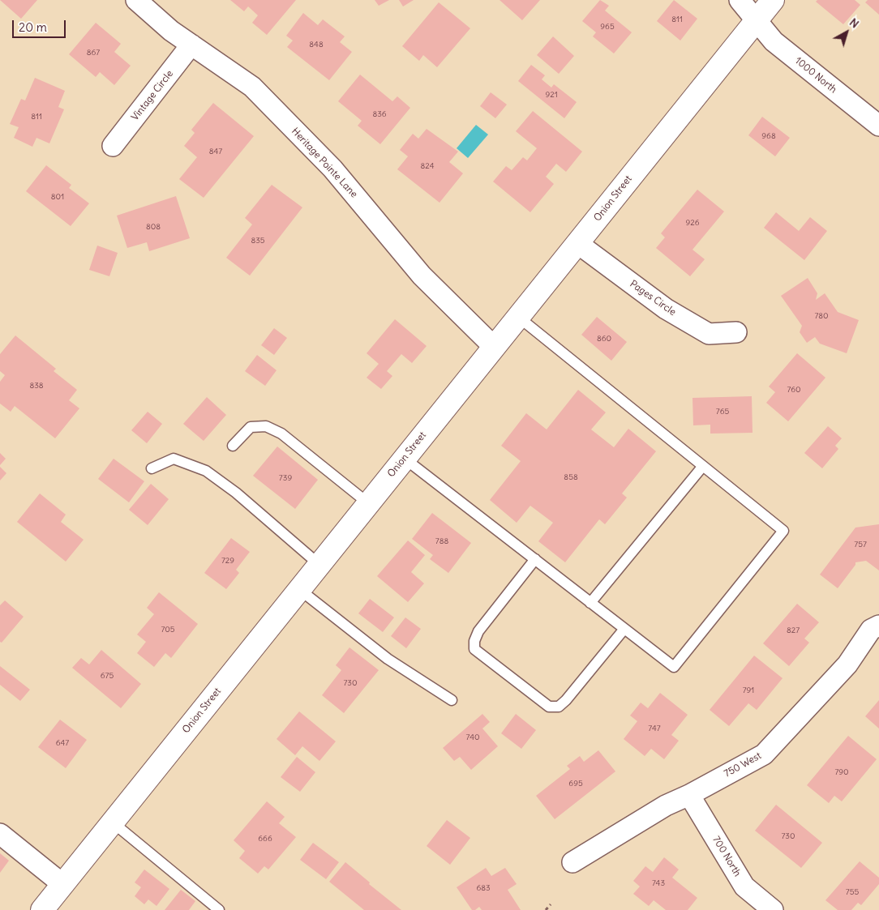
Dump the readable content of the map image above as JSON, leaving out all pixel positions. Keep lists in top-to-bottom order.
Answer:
{
  "streets": {
    "street": [
      "1000 North",
      "Vintage Circle",
      "Heritage Pointe Lane",
      "Onion Street",
      "Pages Circle",
      "750 West",
      "700 North"
    ]
  },
  "crossings": [
    ["1000 North", "Onion Street"],
    ["Vintage Circle", "Heritage Pointe Lane"],
    ["Heritage Pointe Lane", "Onion Street"],
    ["Onion Street", "Pages Circle"],
    ["750 West", "700 North"]
  ],
  "house_numbers": [
    "811",
    "965",
    "848",
    "867",
    "921",
    "836",
    "811",
    "968",
    "847",
    "824",
    "801",
    "926",
    "808",
    "835",
    "780",
    "860",
    "838",
    "760",
    "765",
    "858",
    "739",
    "788",
    "757",
    "729",
    "705",
    "827",
    "675",
    "730",
    "791",
    "747",
    "740",
    "647",
    "790",
    "695",
    "730",
    "666",
    "743",
    "683",
    "755"
  ],
  "scale_bar": "20 m",
  "north": "top right"
}
